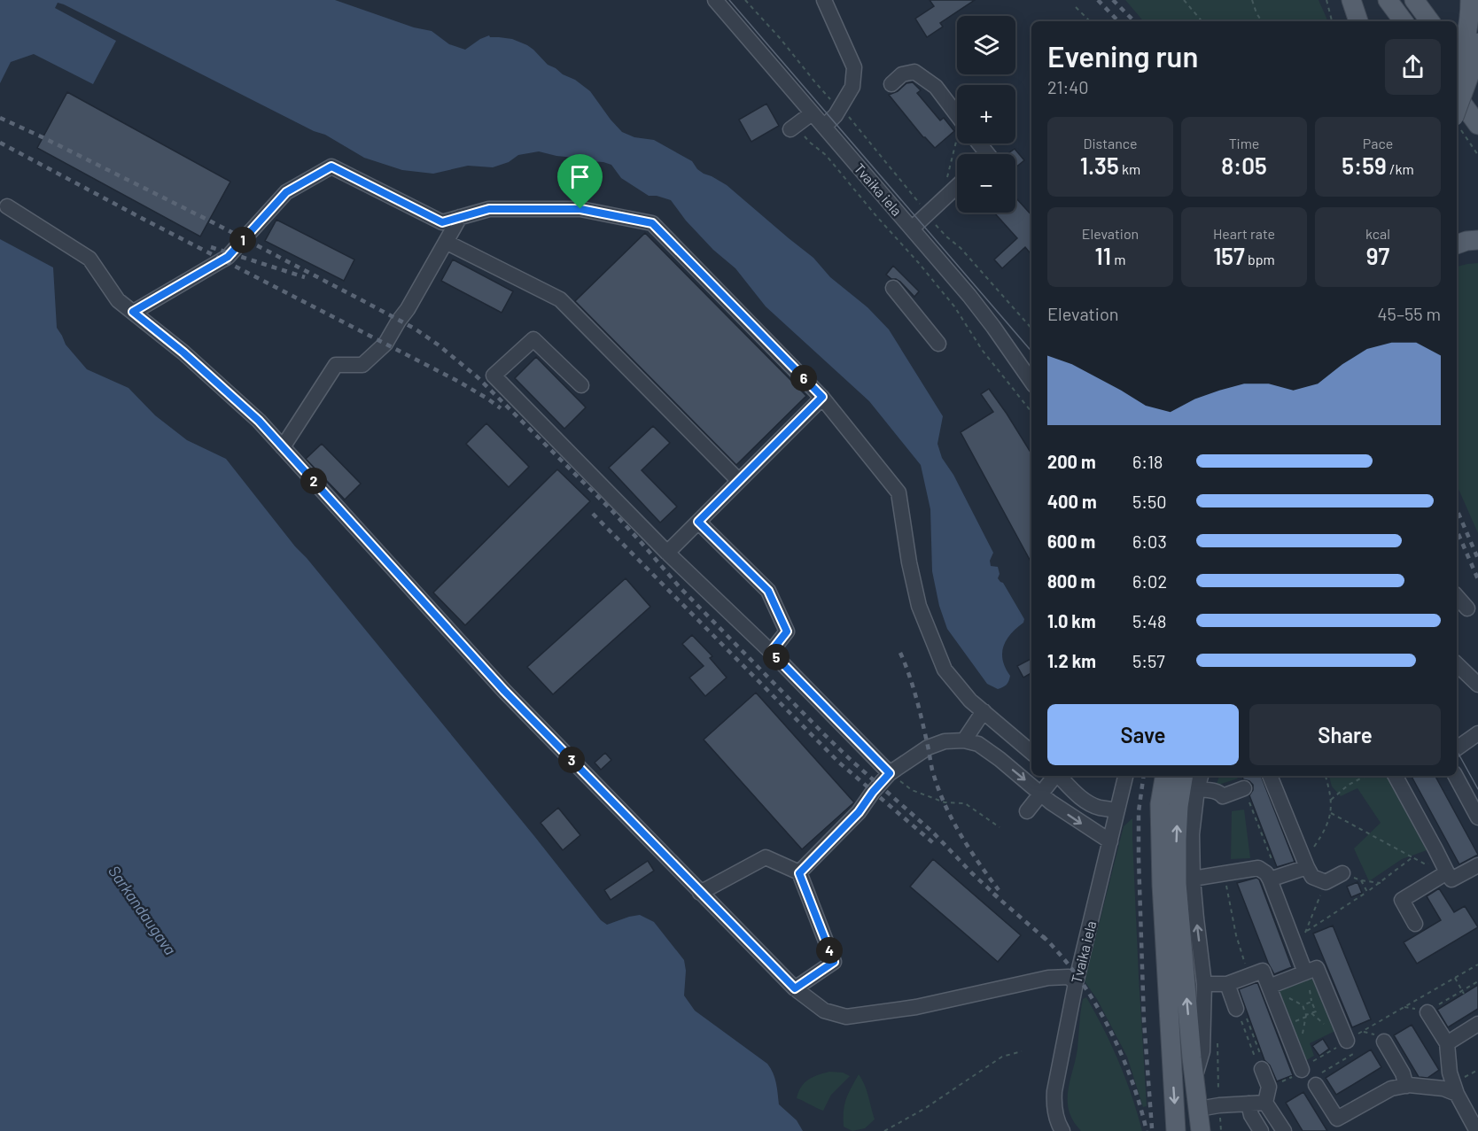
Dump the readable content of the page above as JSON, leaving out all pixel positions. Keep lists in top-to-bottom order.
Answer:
{
  "streets": {
    "street": ["Tvaika iela"]
  },
  "water": ["Sarkandaugava"],
  "page": {
    "map_buttons": ["+", "−"],
    "heading": ["Evening run", "21:40"],
    "stats": [
      ["Distance", "1.35 km"],
      ["Time", "8:05"],
      ["Pace", "5:59 /km"],
      ["Elevation", "11 m"],
      ["Heart rate", "157 bpm"],
      ["kcal", "97"]
    ],
    "pins": [
      "1",
      "6",
      "2",
      "5",
      "3",
      "4"
    ],
    "chart": ["Elevation", "45–55 m"],
    "list": [
      {
        "name": "200 m",
        "note": "6:18"
      },
      {
        "name": "400 m",
        "note": "5:50"
      },
      {
        "name": "600 m",
        "note": "6:03"
      },
      {
        "name": "800 m",
        "note": "6:02"
      },
      {
        "name": "1.0 km",
        "note": "5:48"
      },
      {
        "name": "1.2 km",
        "note": "5:57"
      }
    ],
    "buttons": ["Save", "Share"]
  }
}
